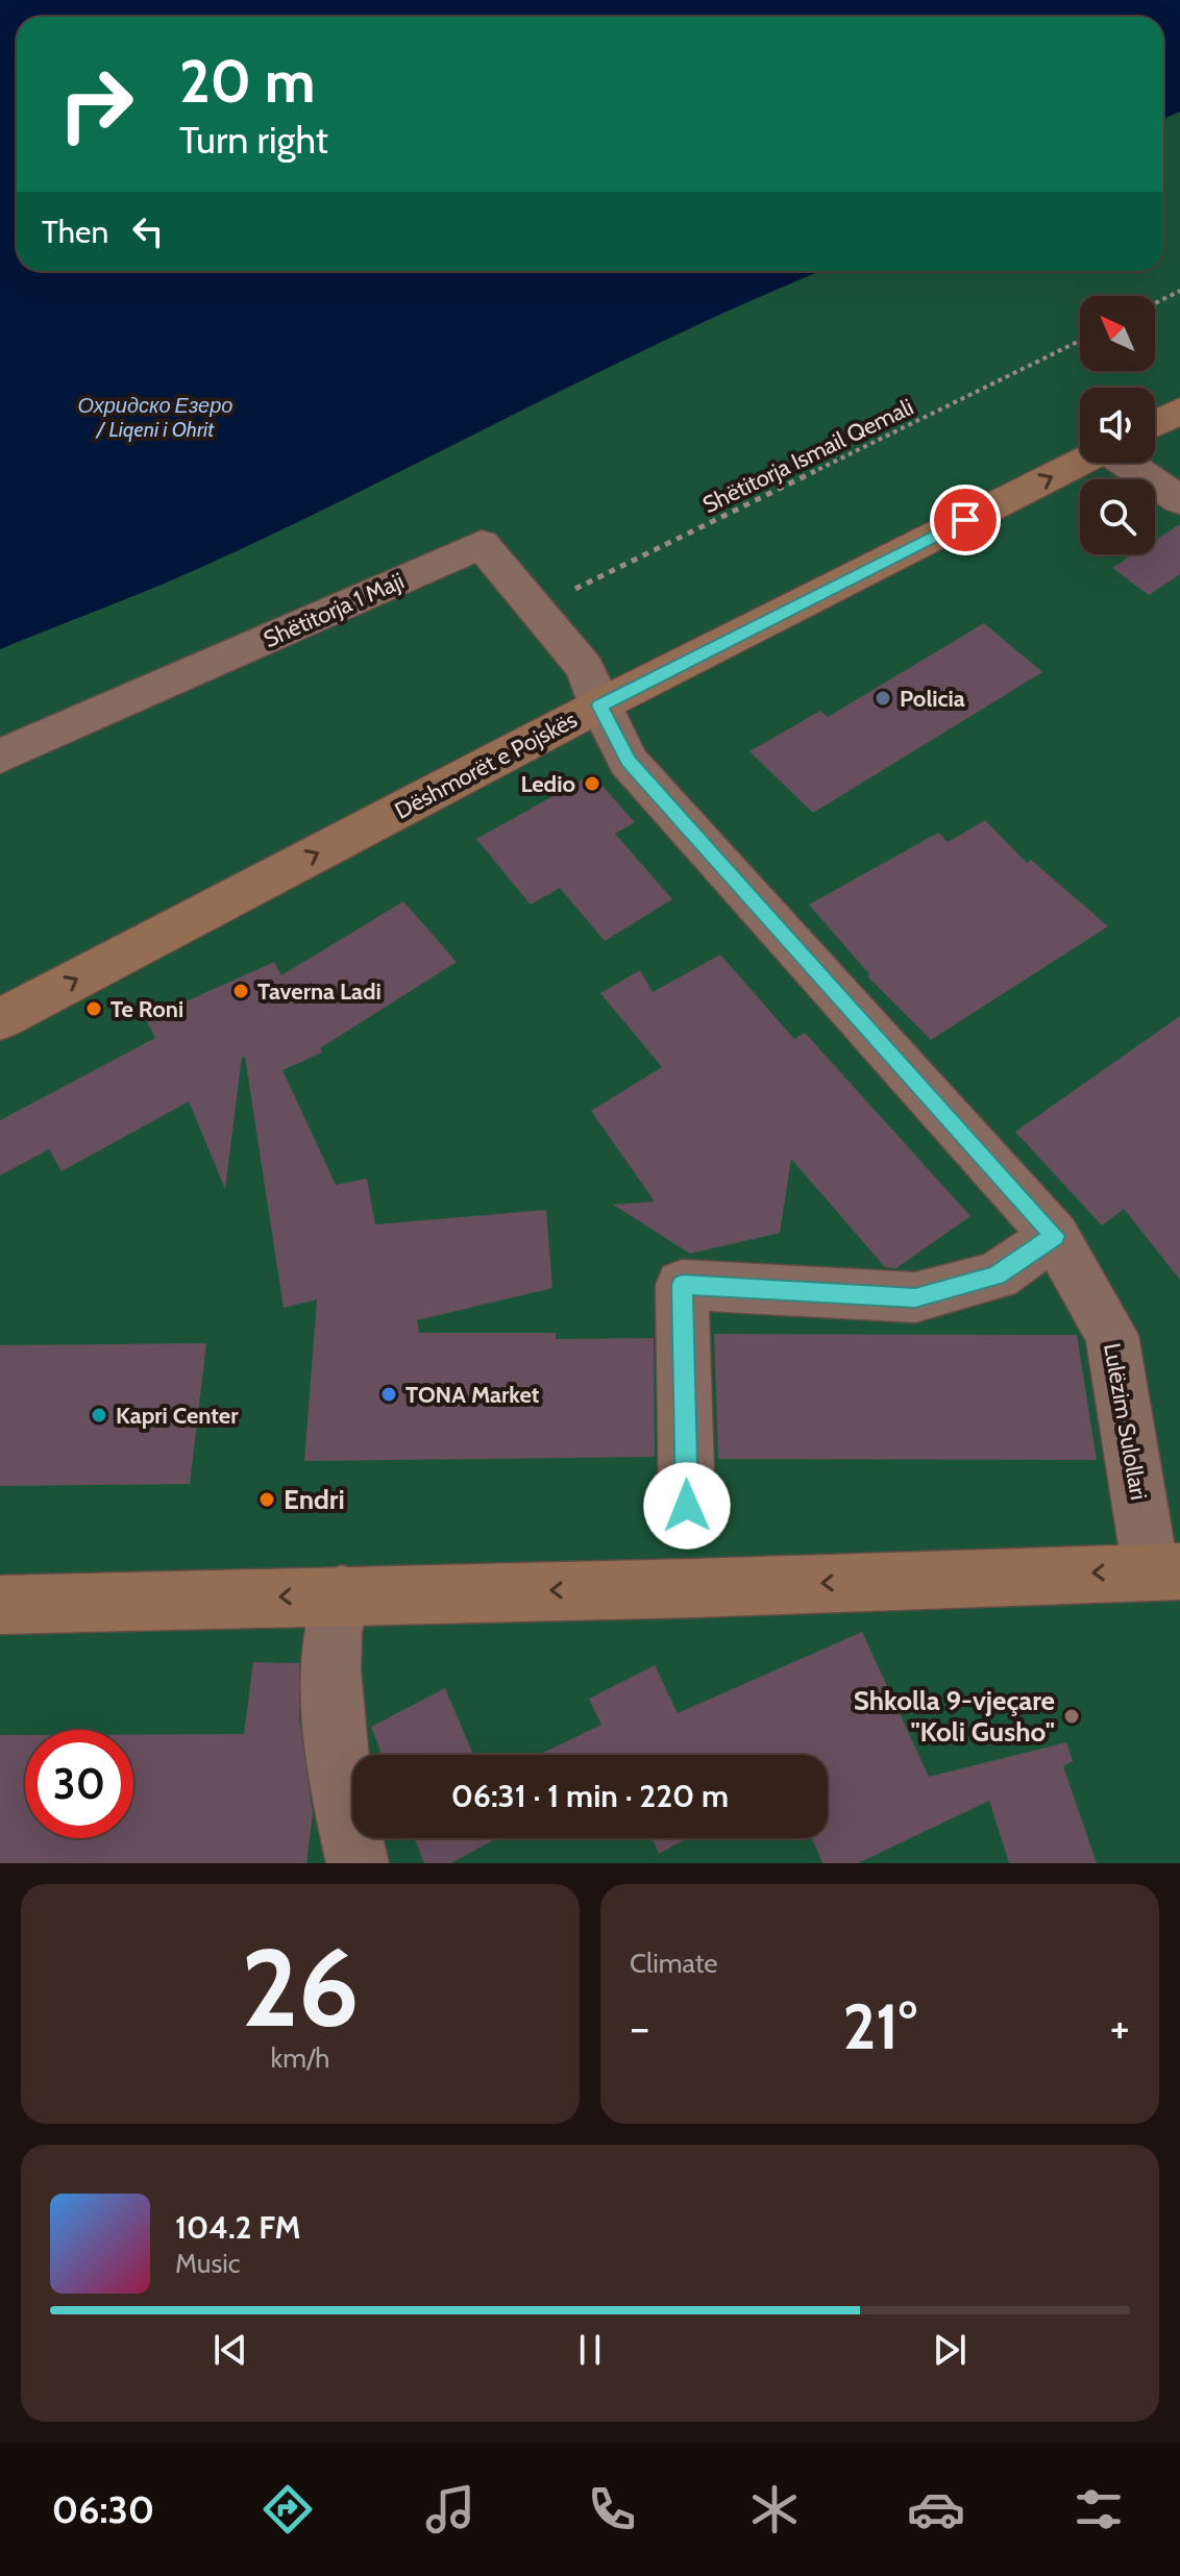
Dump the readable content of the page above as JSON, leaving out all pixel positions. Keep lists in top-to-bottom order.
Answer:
{
  "streets": {
    "street": ["Shëtitorja 1 Maji", "Dëshmorët e Pojskës", "Lulëzim Sulollari"],
    "path": ["Shëtitorja Ismail Qemali"]
  },
  "crossings": [
    ["Shëtitorja Ismail Qemali", "Shëtitorja 1 Maji"],
    ["Shëtitorja 1 Maji", "Dëshmorët e Pojskës"],
    ["Shëtitorja 1 Maji", "Lulëzim Sulollari"],
    ["Dëshmorët e Pojskës", "Lulëzim Sulollari"]
  ],
  "one_way": ["Dëshmorët e Pojskës"],
  "water": ["Охридско Езеро / Liqeni i Ohrit"],
  "places": [
    "Policia",
    "Ledio",
    "Taverna Ladi",
    "Te Roni",
    "TONA Market",
    "Kapri Center",
    "Endri",
    "Shkolla 9-vjeçare \"Koli Gusho\""
  ],
  "north": "top left",
  "page": {
    "turn": ["20 m", "Turn right"],
    "then": "Then",
    "limit": "30",
    "trip": "06:31 · 1 min · 220 m",
    "tile": [
      ["26", "km/h"],
      "Climate"
    ],
    "heat": ["−", "21°", "+"],
    "song": ["104.2 FM", "Music"],
    "tabs": "06:30"
  }
}
